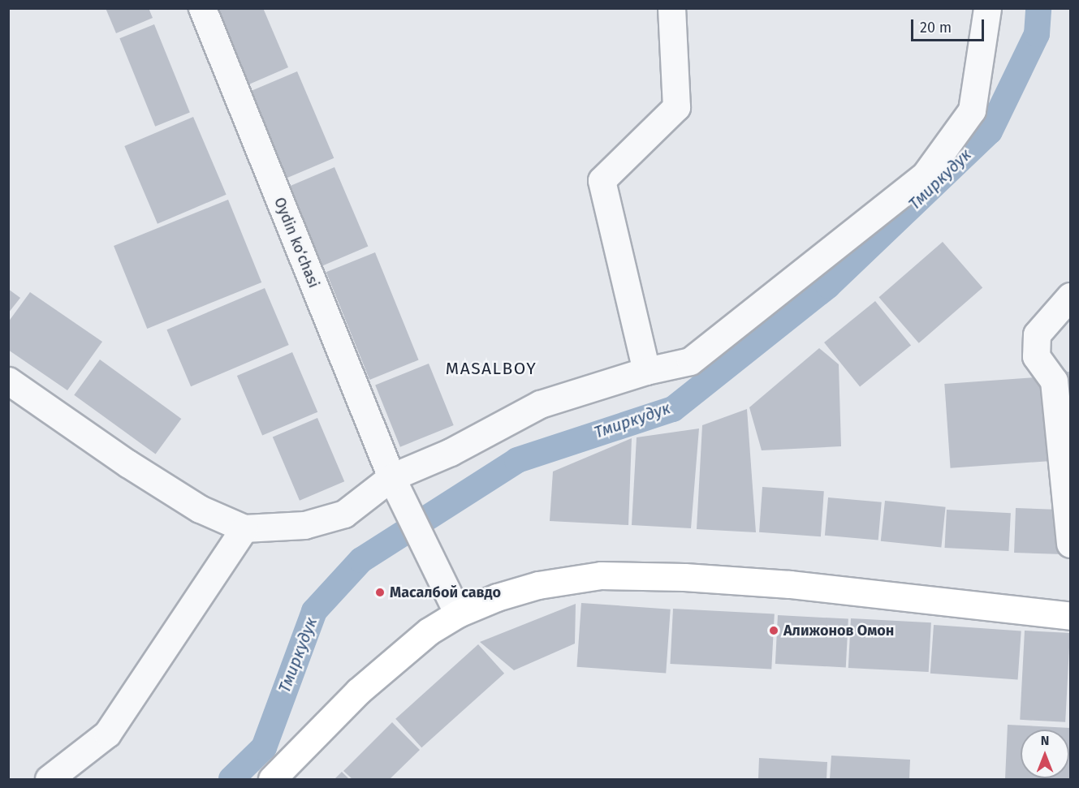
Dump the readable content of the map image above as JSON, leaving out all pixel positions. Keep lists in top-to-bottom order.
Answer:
{
  "streets": {
    "street": ["Oydin ko‘chasi"]
  },
  "districts": ["MASALBOY"],
  "water": ["Тмиркудук"],
  "places": ["Масалбой савдо", "Алижонов Омон"],
  "scale_bar": "20 m",
  "north": "top"
}
